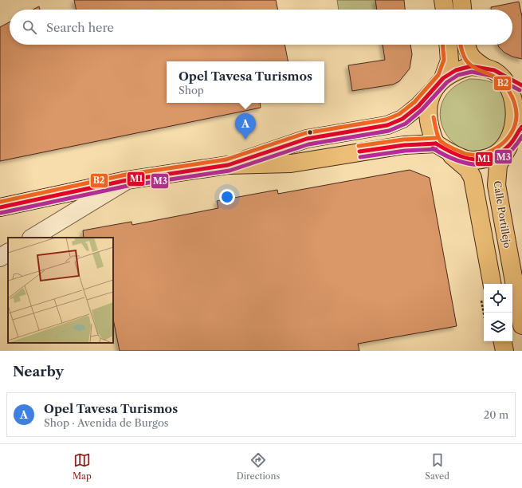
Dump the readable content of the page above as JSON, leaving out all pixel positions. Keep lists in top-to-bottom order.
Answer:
{
  "streets": {
    "main road": ["Calle Portillejo"]
  },
  "lines": ["transit line B2", "transit line M1", "transit line M3"],
  "page": {
    "search": "Search here",
    "popup": ["Opel Tavesa Turismos", "Shop"],
    "pins": "A",
    "heading": "Nearby",
    "list": [
      {
        "mark": "A",
        "name": "Opel Tavesa Turismos",
        "note": "Shop · Avenida de Burgos",
        "value": "20 m"
      }
    ],
    "nav": ["Map", "Directions", "Saved"]
  }
}
